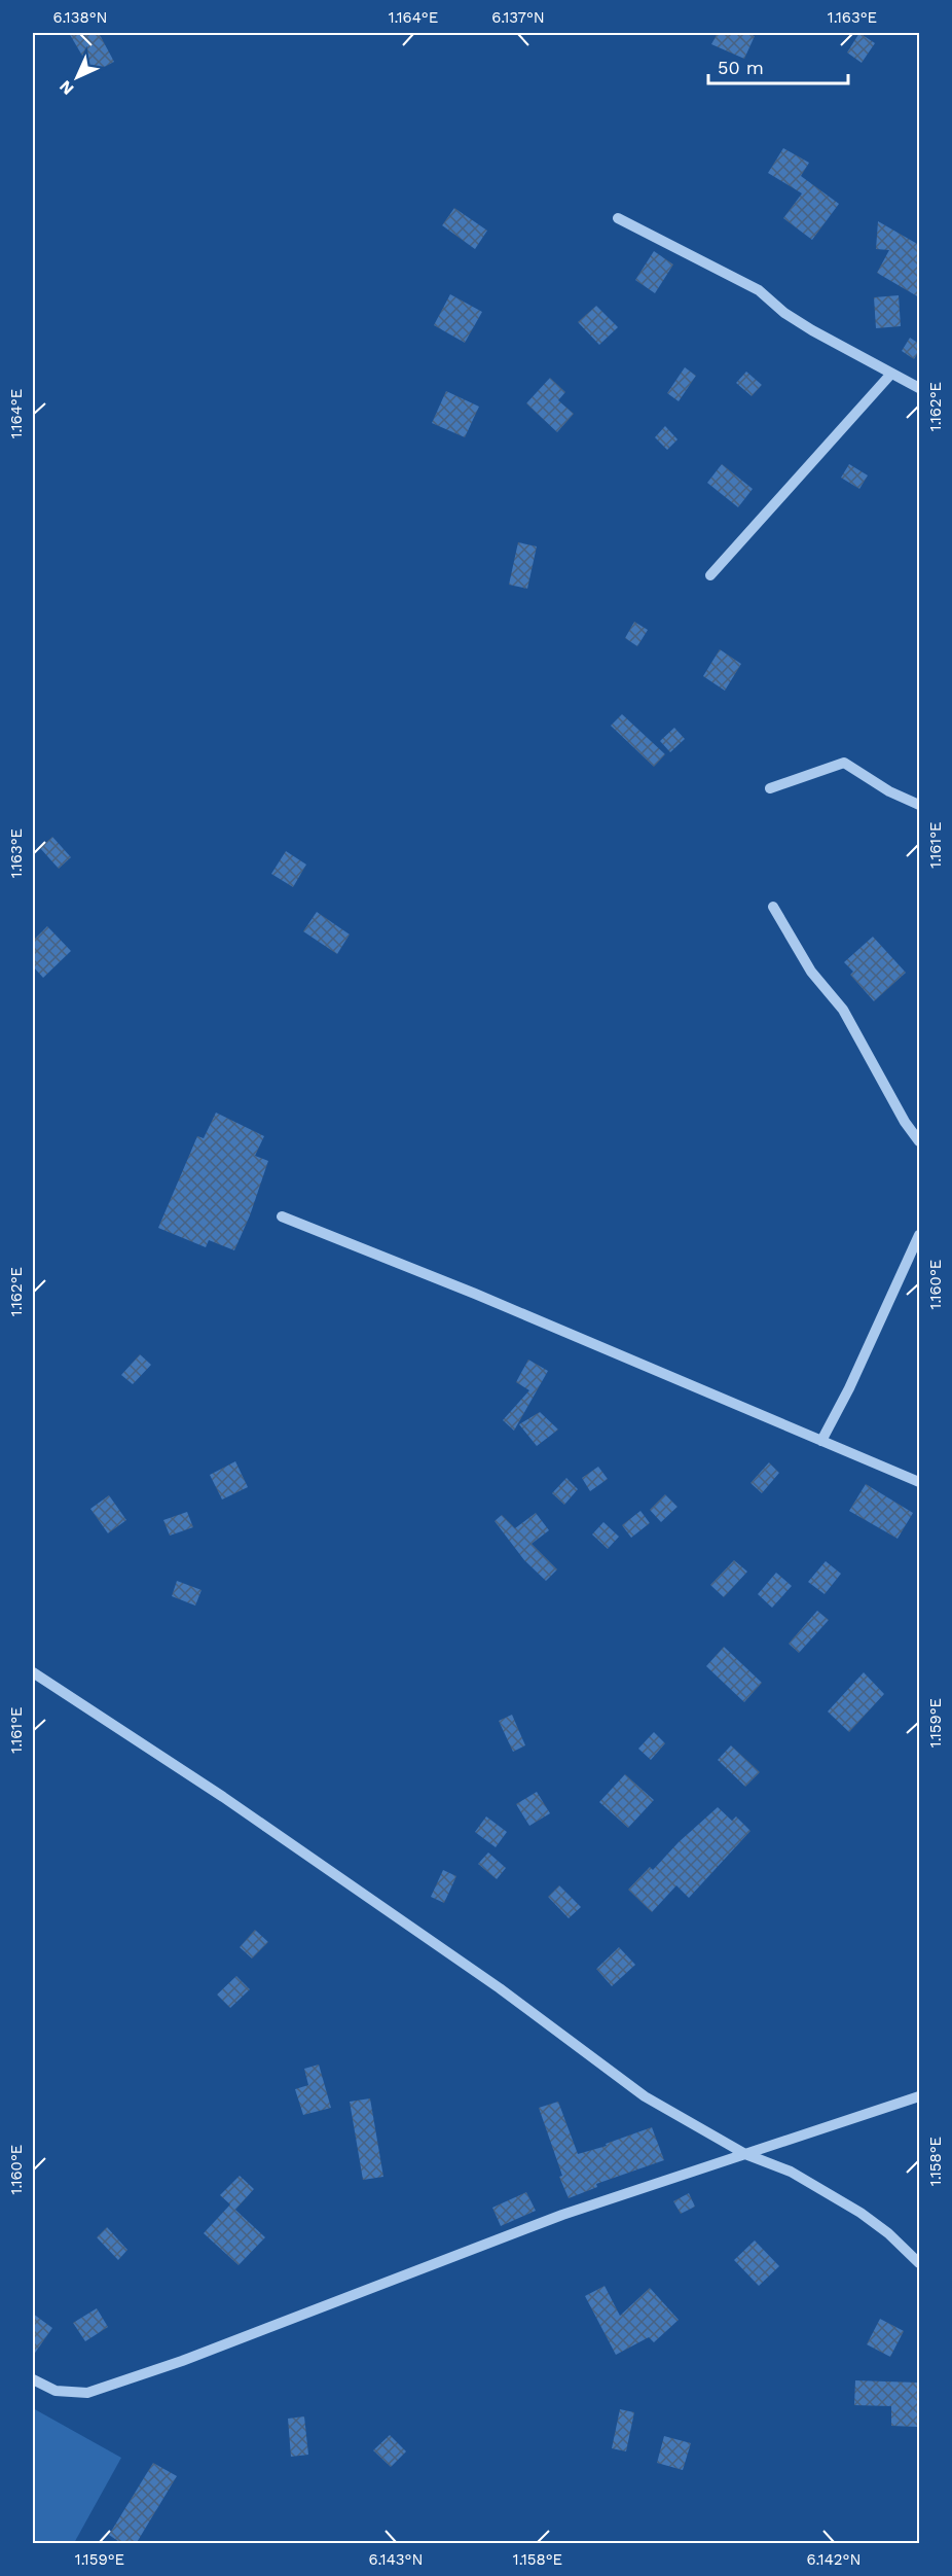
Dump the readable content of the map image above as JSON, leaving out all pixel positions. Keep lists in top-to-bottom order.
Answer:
{
  "scale_bar": "50 m",
  "north": "bottom left",
  "coordinates": [
    "6.138°N",
    "1.164°E",
    "6.137°N",
    "1.163°E",
    "1.162°E",
    "1.161°E",
    "1.160°E",
    "1.159°E",
    "1.158°E",
    "6.143°N",
    "6.142°N"
  ]
}
